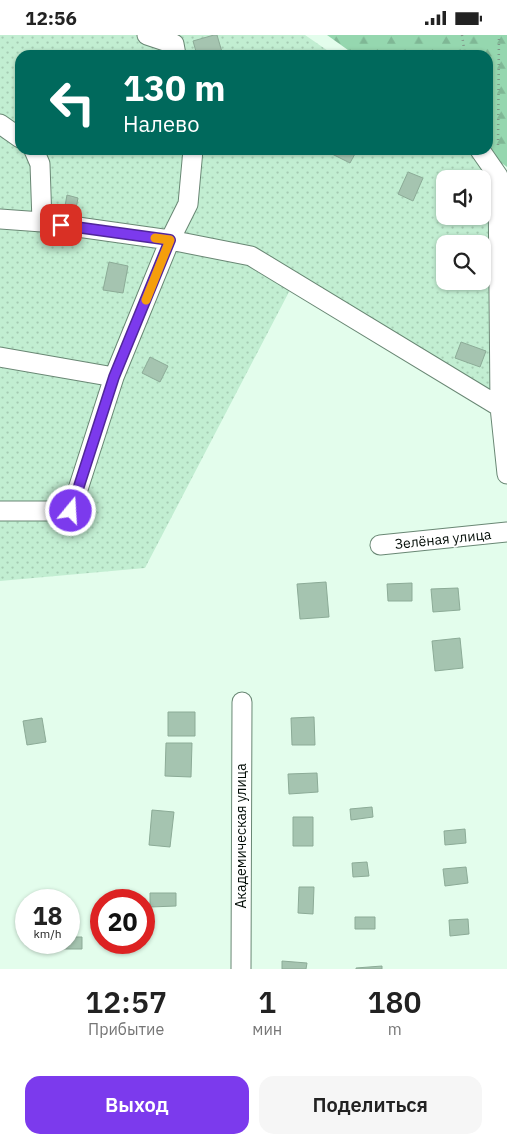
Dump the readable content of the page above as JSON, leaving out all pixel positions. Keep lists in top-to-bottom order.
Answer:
{
  "streets": {
    "street": ["Зелёная улица", "Академическая улица"]
  },
  "page": {
    "status": "12:56",
    "turn": ["130 m", "Налево"],
    "speed": "18 km/h",
    "limit": "20",
    "eta": [
      "12:57",
      "Прибытие",
      "1",
      "мин",
      "180",
      "m"
    ],
    "buttons": ["Выход", "Поделиться"]
  }
}
